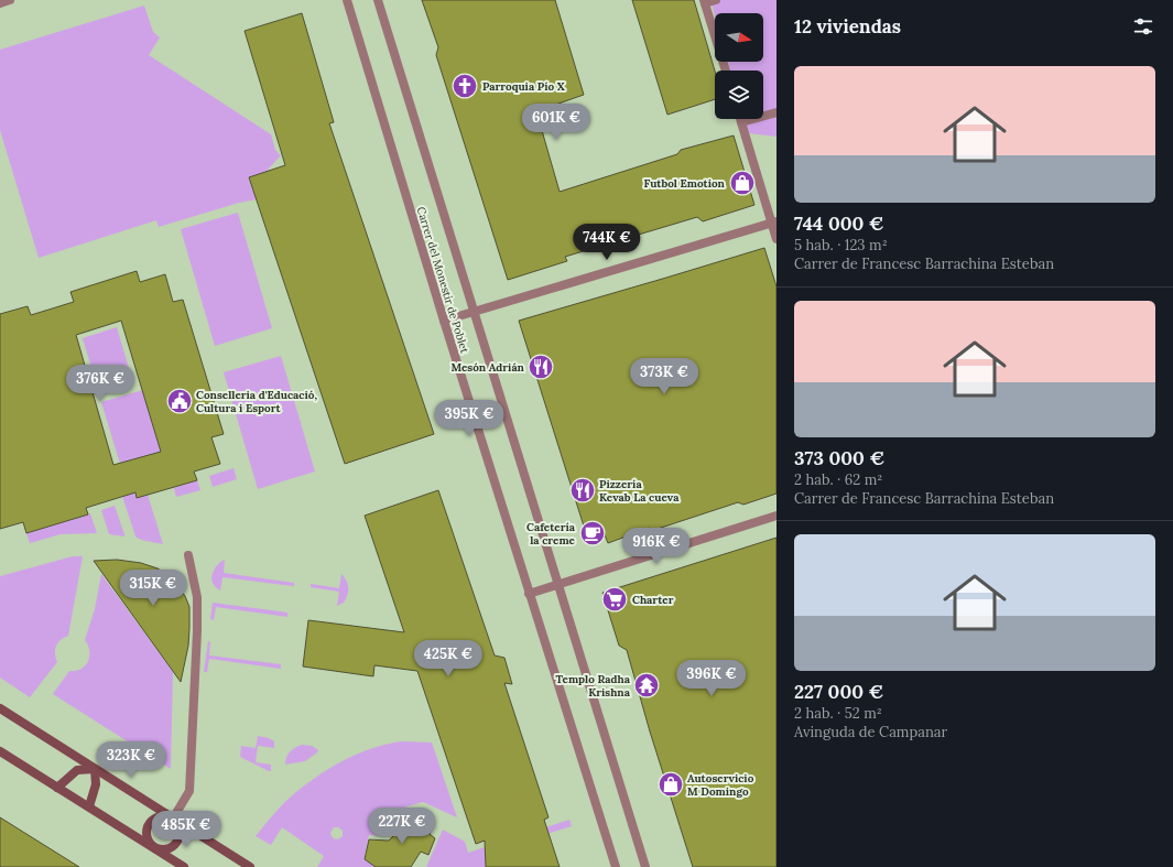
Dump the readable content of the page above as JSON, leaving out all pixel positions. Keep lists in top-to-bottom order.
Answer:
{
  "streets": {
    "street": ["Carrer del Monestir de Poblet"]
  },
  "places": {
    "church": ["Parroquia Pío X"],
    "shop": ["Futbol Emotion", "Autoservicio M Domingo"],
    "restaurant": ["Mesón Adrián", "Pizzería Kevab La cueva"],
    "public building": ["Conselleria d'Educació, Cultura i Esport"],
    "cafe": ["Cafetería la creme"],
    "supermarket": ["Charter"],
    "temple": ["Templo Radha Krishna"]
  },
  "north": "right",
  "page": {
    "heading": "12 viviendas",
    "list": [
      {
        "name": "744 000 €",
        "note": "5 hab. · 123 m² · Carrer de Francesc Barrachina Esteban"
      },
      {
        "name": "373 000 €",
        "note": "2 hab. · 62 m² · Carrer de Francesc Barrachina Esteban"
      },
      {
        "name": "227 000 €",
        "note": "2 hab. · 52 m² · Avinguda de Campanar"
      }
    ],
    "price": [
      "601K €",
      "744K €",
      "373K €",
      "376K €",
      "395K €",
      "916K €",
      "315K €",
      "425K €",
      "396K €",
      "323K €",
      "227K €",
      "485K €"
    ]
  }
}
